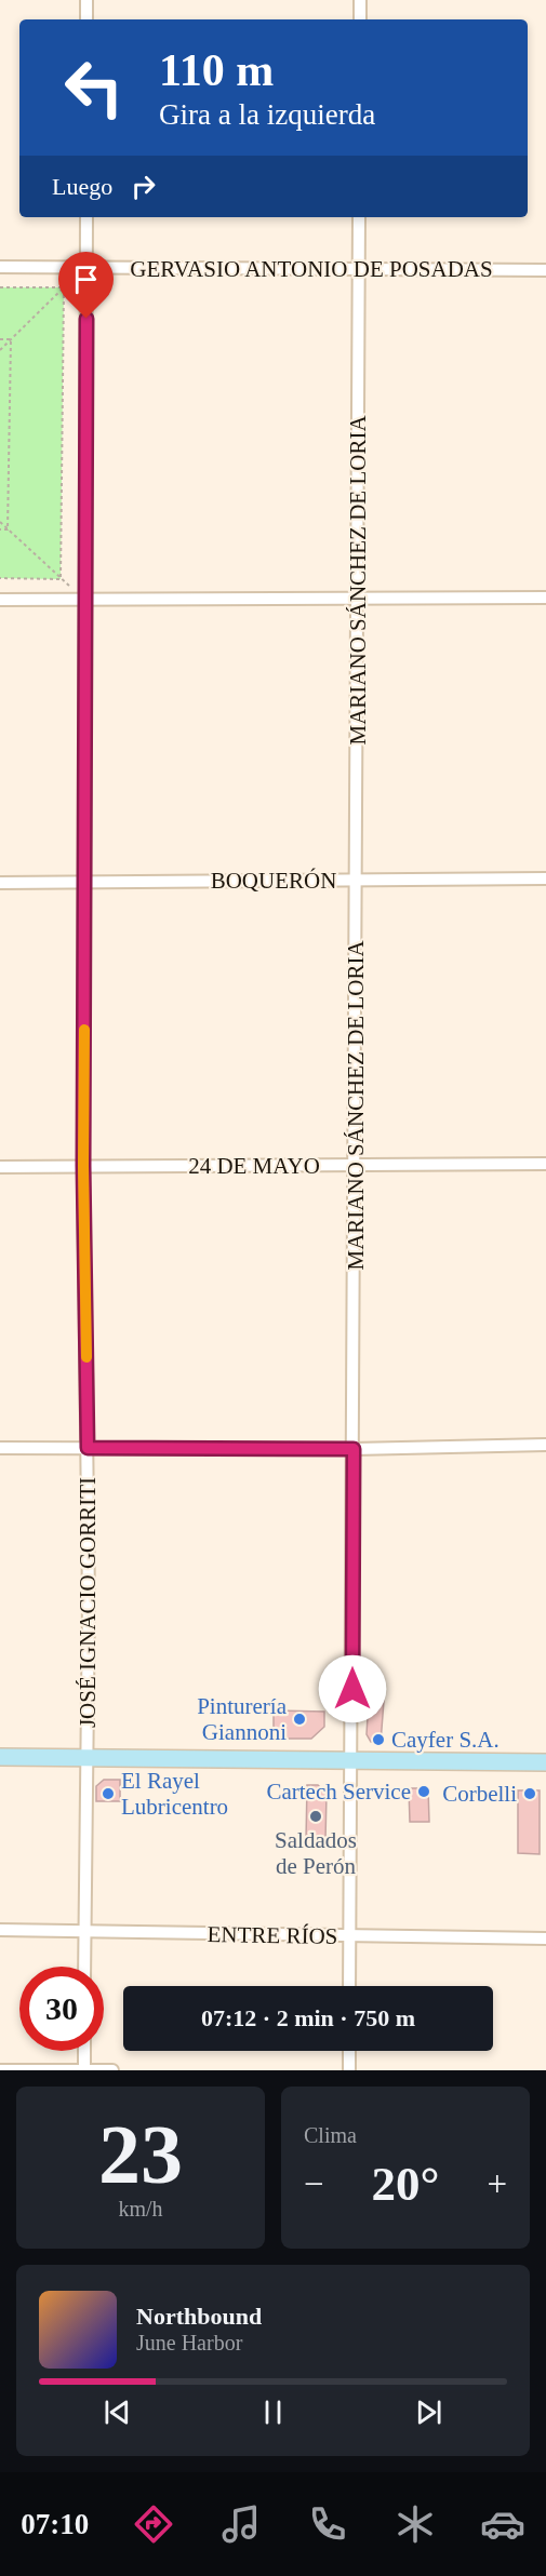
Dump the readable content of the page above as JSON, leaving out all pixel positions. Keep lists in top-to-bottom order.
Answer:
{
  "streets": {
    "street": [
      "GERVASIO ANTONIO DE POSADAS",
      "MARIANO SÁNCHEZ DE LORIA",
      "BOQUERÓN",
      "24 DE MAYO",
      "JOSÉ IGNACIO GORRITI",
      "ENTRE RÍOS"
    ]
  },
  "crossings": [
    ["GERVASIO ANTONIO DE POSADAS", "MARIANO SÁNCHEZ DE LORIA"],
    ["GERVASIO ANTONIO DE POSADAS", "JOSÉ IGNACIO GORRITI"],
    ["MARIANO SÁNCHEZ DE LORIA", "BOQUERÓN"],
    ["MARIANO SÁNCHEZ DE LORIA", "24 DE MAYO"],
    ["MARIANO SÁNCHEZ DE LORIA", "ENTRE RÍOS"],
    ["BOQUERÓN", "JOSÉ IGNACIO GORRITI"],
    ["24 DE MAYO", "JOSÉ IGNACIO GORRITI"],
    ["JOSÉ IGNACIO GORRITI", "ENTRE RÍOS"]
  ],
  "places": [
    "Pinturería Giannoni",
    "Cayfer S.A.",
    "Cartech Service",
    "El Rayel Lubricentro",
    "Corbelli",
    "Saldados de Perón"
  ],
  "page": {
    "turn": ["110 m", "Gira a la izquierda"],
    "then": "Luego",
    "limit": "30",
    "trip": "07:12 · 2 min · 750 m",
    "tile": [
      ["23", "km/h"],
      "Clima"
    ],
    "heat": ["−", "20°", "+"],
    "song": ["Northbound", "June Harbor"],
    "tabs": "07:10"
  }
}
